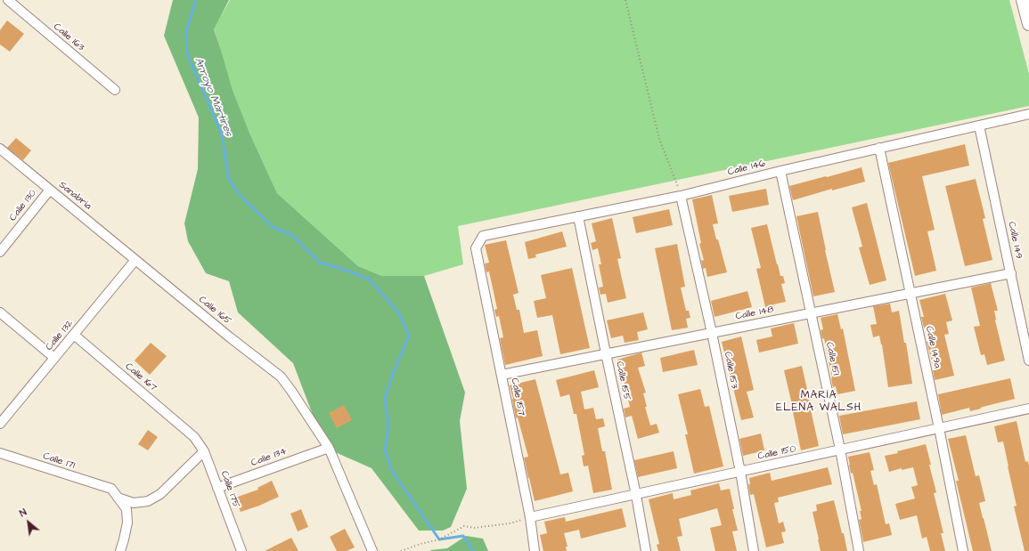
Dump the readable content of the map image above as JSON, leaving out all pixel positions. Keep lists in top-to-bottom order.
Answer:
{
  "streets": {
    "street": [
      "Calle 163",
      "Calle 146",
      "Sanabria",
      "Calle 130",
      "Calle 149",
      "Calle 165",
      "Calle 148",
      "Calle 132",
      "Calle 149a",
      "Calle 151",
      "Calle 153",
      "Calle 167",
      "Calle 155",
      "Calle 157",
      "Calle 150",
      "Calle 134",
      "Calle 171",
      "Calle 175"
    ]
  },
  "crossings": [
    ["Calle 146", "Calle 149"],
    ["Calle 146", "Calle 149a"],
    ["Calle 146", "Calle 151"],
    ["Calle 146", "Calle 153"],
    ["Calle 146", "Calle 155"],
    ["Calle 146", "Calle 157"],
    ["Sanabria", "Calle 130"],
    ["Sanabria", "Calle 165"],
    ["Sanabria", "Calle 132"],
    ["Calle 149", "Calle 148"],
    ["Calle 165", "Calle 132"],
    ["Calle 165", "Calle 134"],
    ["Calle 148", "Calle 149a"],
    ["Calle 148", "Calle 151"],
    ["Calle 148", "Calle 153"],
    ["Calle 148", "Calle 155"],
    ["Calle 148", "Calle 157"],
    ["Calle 132", "Calle 167"],
    ["Calle 149a", "Calle 150"],
    ["Calle 151", "Calle 150"],
    ["Calle 153", "Calle 150"],
    ["Calle 167", "Calle 175"],
    ["Calle 155", "Calle 150"],
    ["Calle 157", "Calle 150"],
    ["Calle 134", "Calle 175"]
  ],
  "districts": ["MARÍA ELENA WALSH"],
  "water": ["Arroyo Mártires"],
  "north": "top left"
}
